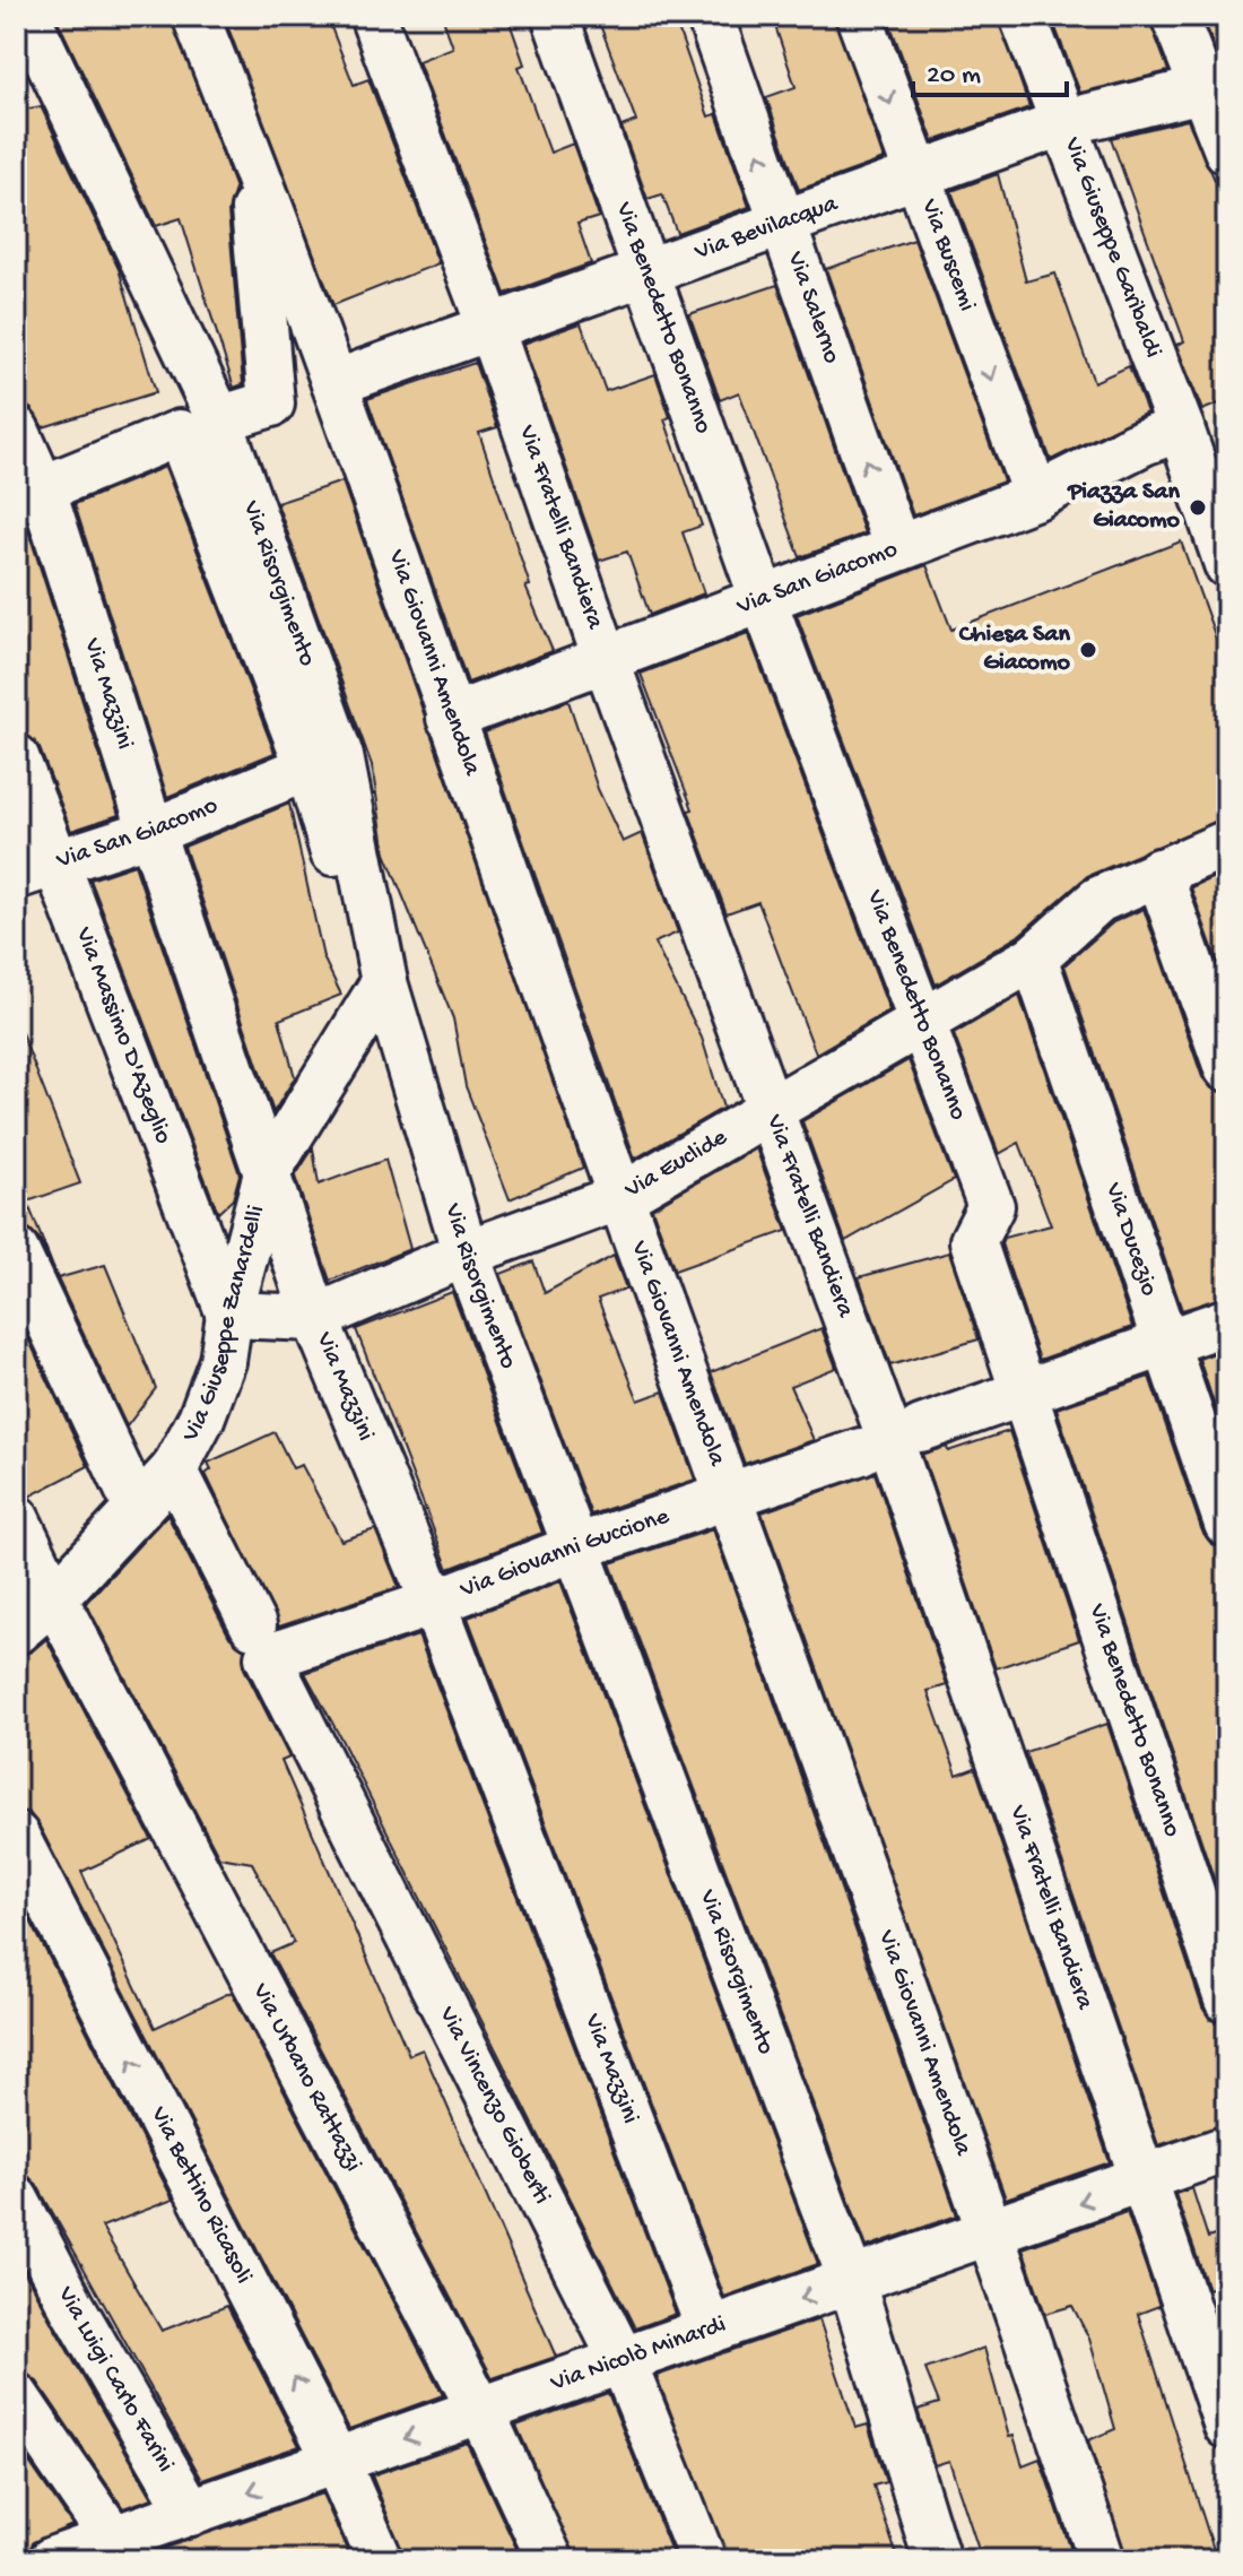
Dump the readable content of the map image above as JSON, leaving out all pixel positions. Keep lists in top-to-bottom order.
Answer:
{
  "streets": {
    "street": [
      "Via Bevilacqua",
      "Via Giuseppe Garibaldi",
      "Via Buscemi",
      "Via Salerno",
      "Via Benedetto Bonanno",
      "Via Fratelli Bandiera",
      "Via San Giacomo",
      "Via Risorgimento",
      "Via Giovanni Amendola",
      "Via Mazzini",
      "Via Massimo D'Azeglio",
      "Via Euclide",
      "Via Ducezio",
      "Via Giuseppe Zanardelli",
      "Via Giovanni Guccione",
      "Via Urbano Rattazzi",
      "Via Vincenzo Gioberti",
      "Via Bettino Ricasoli",
      "Via Nicolò Minardi",
      "Via Luigi Carlo Farini"
    ]
  },
  "crossings": [
    ["Via Bevilacqua", "Via Giuseppe Garibaldi"],
    ["Via Bevilacqua", "Via Buscemi"],
    ["Via Bevilacqua", "Via Salerno"],
    ["Via Bevilacqua", "Via Benedetto Bonanno"],
    ["Via Bevilacqua", "Via Fratelli Bandiera"],
    ["Via Bevilacqua", "Via Giovanni Amendola"],
    ["Via Giuseppe Garibaldi", "Via San Giacomo"],
    ["Via Buscemi", "Via San Giacomo"],
    ["Via Salerno", "Via San Giacomo"],
    ["Via Benedetto Bonanno", "Via San Giacomo"],
    ["Via Benedetto Bonanno", "Via Euclide"],
    ["Via Fratelli Bandiera", "Via San Giacomo"],
    ["Via Fratelli Bandiera", "Via Euclide"],
    ["Via Fratelli Bandiera", "Via Nicolò Minardi"],
    ["Via San Giacomo", "Via Risorgimento"],
    ["Via San Giacomo", "Via Giovanni Amendola"],
    ["Via San Giacomo", "Via Mazzini"],
    ["Via San Giacomo", "Via Massimo D'Azeglio"],
    ["Via Risorgimento", "Via Giovanni Amendola"],
    ["Via Risorgimento", "Via Euclide"],
    ["Via Risorgimento", "Via Giuseppe Zanardelli"],
    ["Via Risorgimento", "Via Giovanni Guccione"],
    ["Via Risorgimento", "Via Nicolò Minardi"],
    ["Via Giovanni Amendola", "Via Euclide"],
    ["Via Giovanni Amendola", "Via Giovanni Guccione"],
    ["Via Giovanni Amendola", "Via Nicolò Minardi"],
    ["Via Mazzini", "Via Euclide"],
    ["Via Mazzini", "Via Giuseppe Zanardelli"],
    ["Via Mazzini", "Via Giovanni Guccione"],
    ["Via Mazzini", "Via Nicolò Minardi"],
    ["Via Massimo D'Azeglio", "Via Euclide"],
    ["Via Massimo D'Azeglio", "Via Giuseppe Zanardelli"],
    ["Via Euclide", "Via Ducezio"],
    ["Via Euclide", "Via Giuseppe Zanardelli"],
    ["Via Giuseppe Zanardelli", "Via Urbano Rattazzi"],
    ["Via Giuseppe Zanardelli", "Via Vincenzo Gioberti"],
    ["Via Giovanni Guccione", "Via Vincenzo Gioberti"],
    ["Via Urbano Rattazzi", "Via Nicolò Minardi"],
    ["Via Vincenzo Gioberti", "Via Nicolò Minardi"],
    ["Via Bettino Ricasoli", "Via Nicolò Minardi"],
    ["Via Nicolò Minardi", "Via Luigi Carlo Farini"]
  ],
  "one_way": [
    "Via Buscemi",
    "Via Salerno",
    "Via Bettino Ricasoli",
    "Via Nicolò Minardi"
  ],
  "places": ["Piazza San Giacomo", "Chiesa San Giacomo"],
  "scale_bar": "20 m"
}
